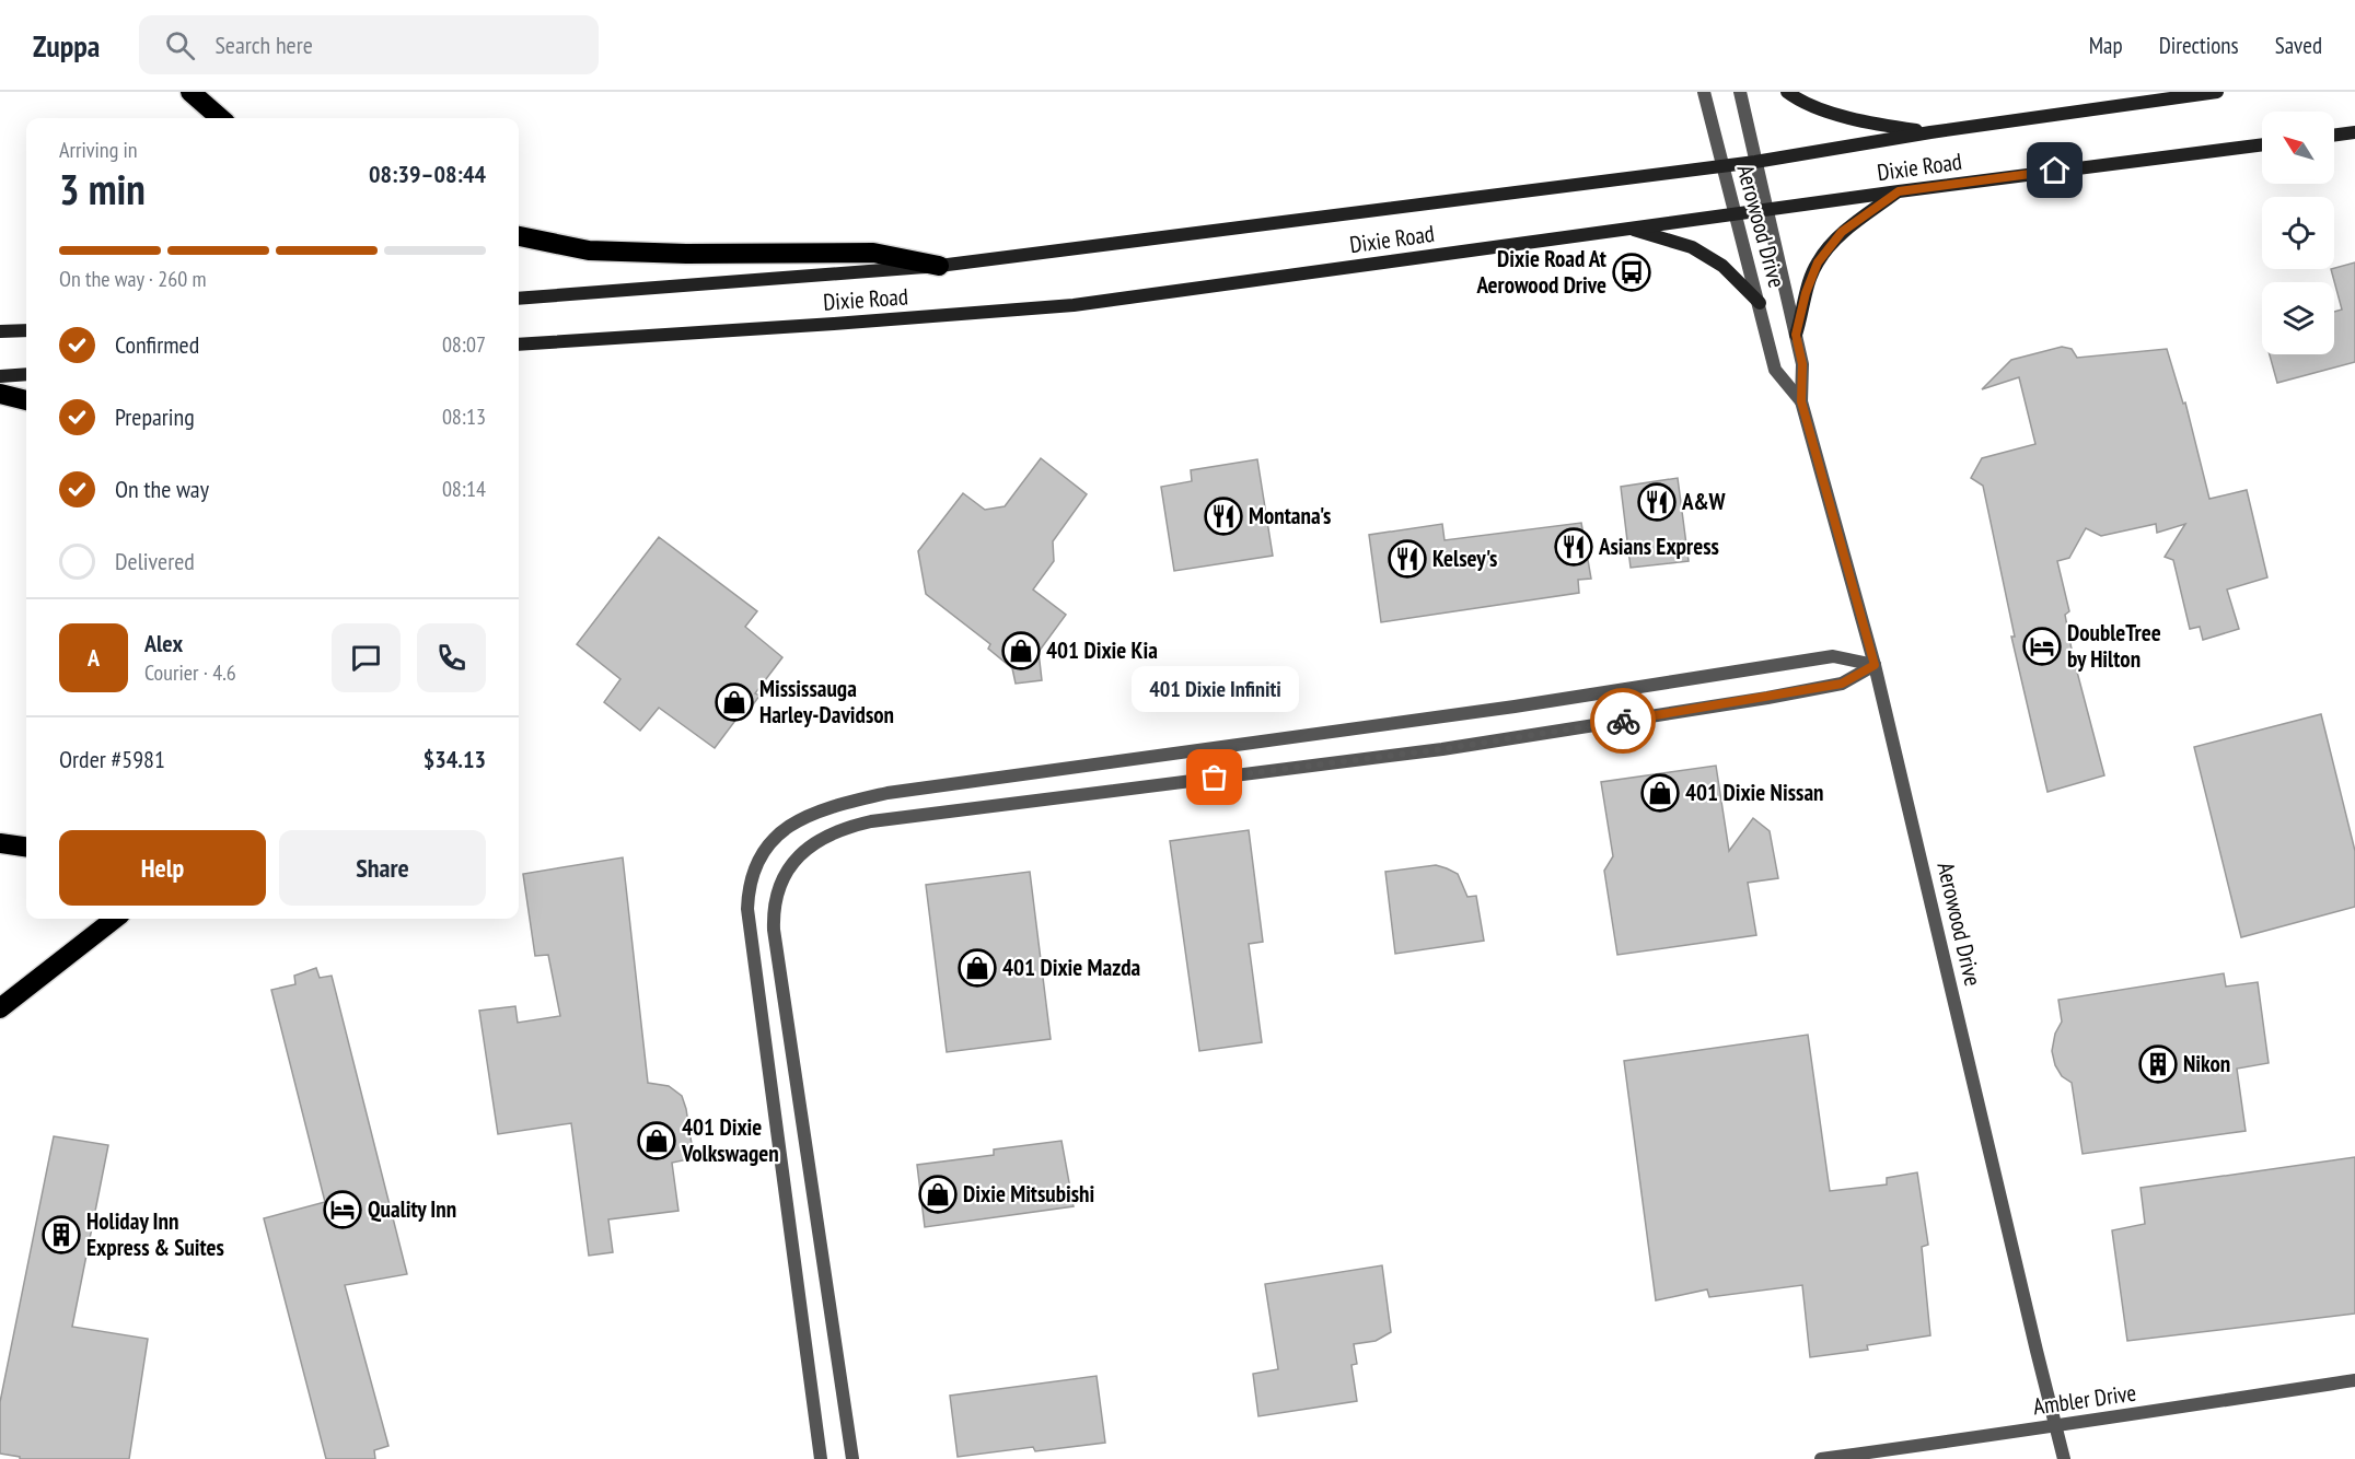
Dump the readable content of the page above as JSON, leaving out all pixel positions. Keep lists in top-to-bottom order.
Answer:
{
  "streets": {
    "main road": ["Dixie Road"],
    "street": ["Aerowood Drive", "Ambler Drive"]
  },
  "crossings": [
    ["Dixie Road", "Aerowood Drive"],
    ["Aerowood Drive", "Ambler Drive"]
  ],
  "places": {
    "bus stop": ["Dixie Road At Aerowood Drive"],
    "restaurant": [
      "A&W",
      "Montana's",
      "Asians Express",
      "Kelsey's"
    ],
    "hotel": ["DoubleTree by Hilton", "Quality Inn"],
    "shop": [
      "401 Dixie Kia",
      "Mississauga Harley-Davidson",
      "401 Dixie Nissan",
      "401 Dixie Mazda",
      "401 Dixie Volkswagen",
      "Dixie Mitsubishi"
    ],
    "other": ["401 Dixie Infiniti"],
    "building": ["Nikon", "Holiday Inn Express & Suites"]
  },
  "north": "top left",
  "page": {
    "header": "Zuppa",
    "search": "Search here",
    "nav": ["Map", "Directions", "Saved"],
    "heading": ["3 min", "Arriving in", "08:39–08:44"],
    "panel": [
      "Alex",
      "Courier · 4.6",
      "Order #5981",
      "$34.13"
    ],
    "bar": "On the way · 260 m",
    "list": [
      ["Confirmed", "08:07"],
      ["Preparing", "08:13"],
      ["On the way", "08:14"],
      "Delivered"
    ],
    "round": "A",
    "bubble": "401 Dixie Infiniti",
    "buttons": ["Help", "Share"]
  }
}
